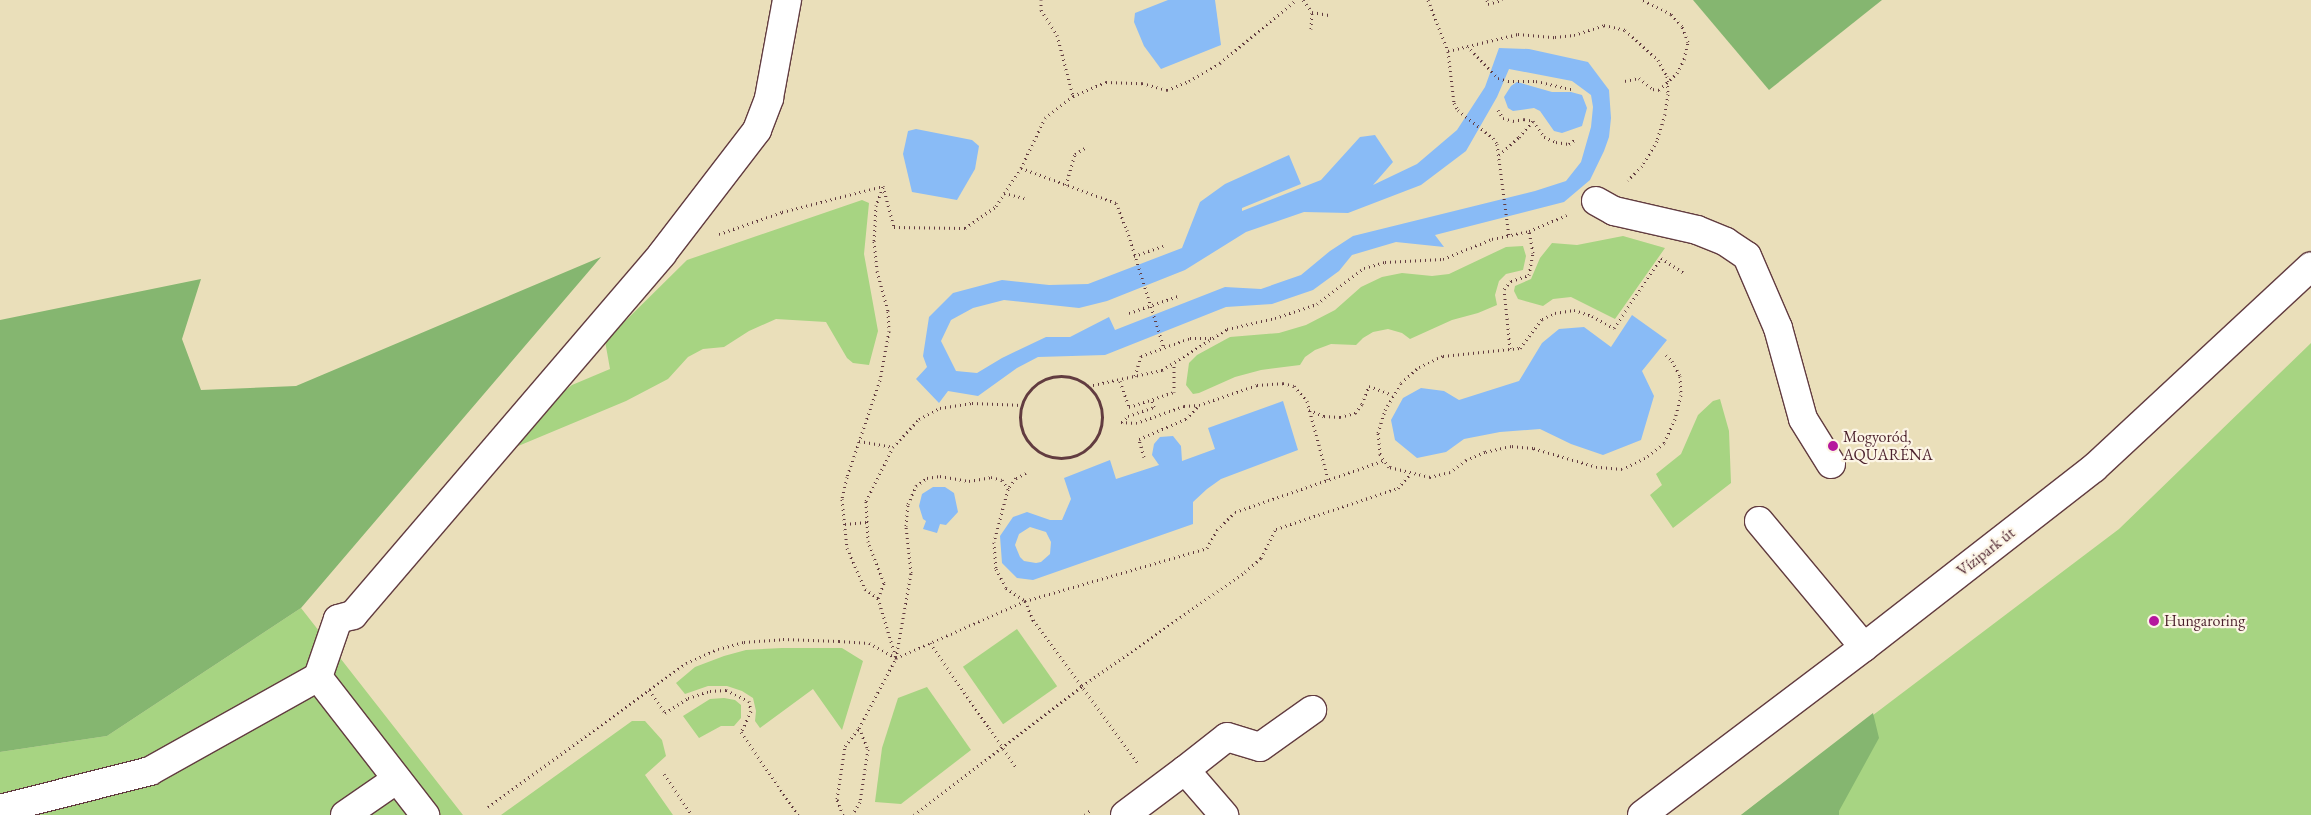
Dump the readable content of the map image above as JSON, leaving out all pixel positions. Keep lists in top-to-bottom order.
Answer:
{
  "streets": {
    "street": ["Vízipark út"]
  },
  "places": ["Mogyoród, AQUARÉNA", "Hungaroring"]
}
